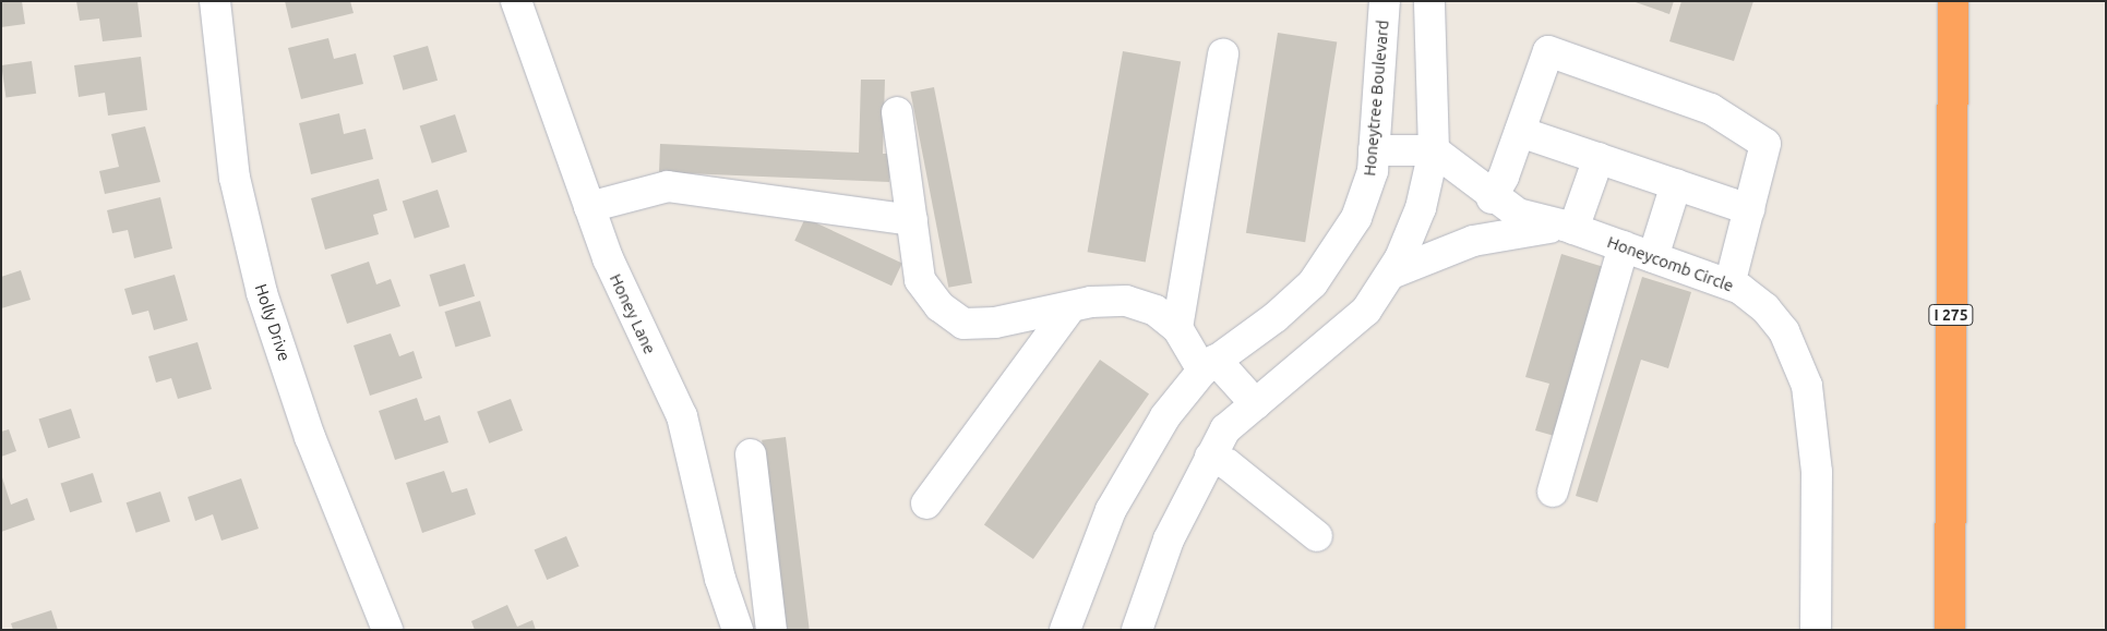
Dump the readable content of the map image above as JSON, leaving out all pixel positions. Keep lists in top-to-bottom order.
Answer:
{
  "streets": {
    "highway": ["I 275"],
    "street": [
      "Honeytree Boulevard",
      "Honeycomb Circle",
      "Honey Lane",
      "Holly Drive"
    ]
  }
}
